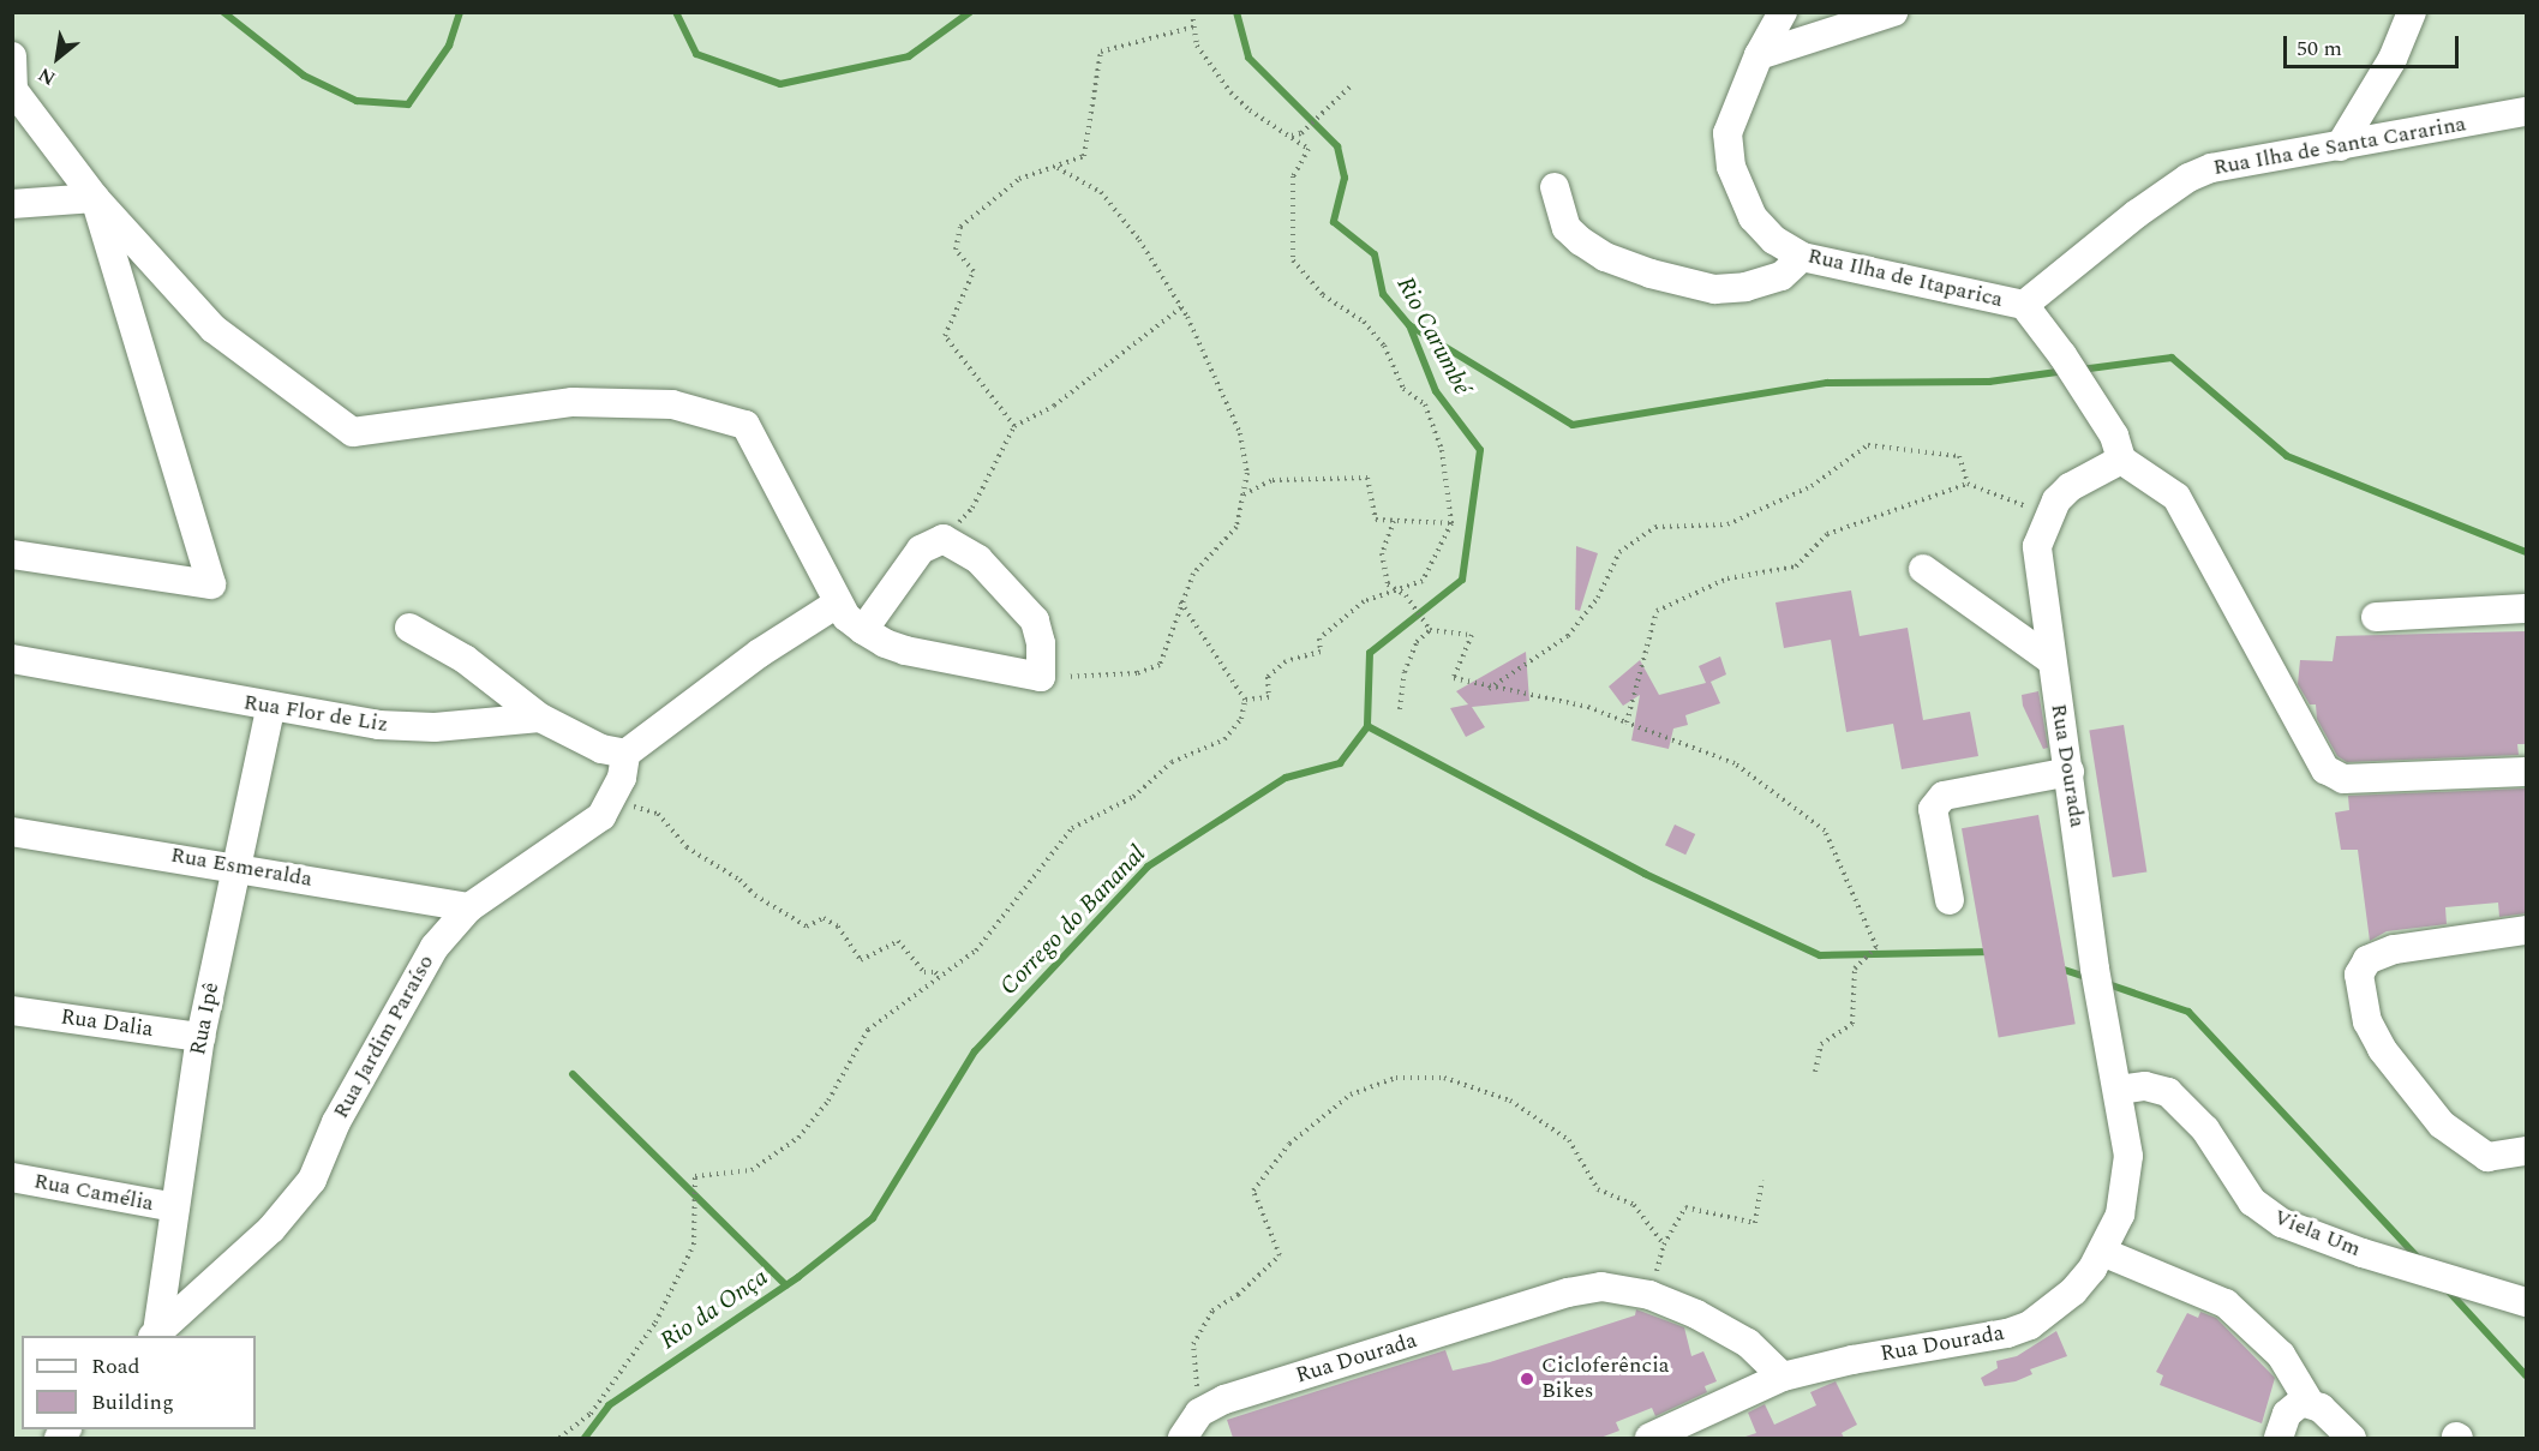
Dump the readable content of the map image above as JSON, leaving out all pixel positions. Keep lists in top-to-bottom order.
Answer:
{
  "streets": {
    "street": [
      "Rua Ilha de Santa Cararina",
      "Rua Ilha de Itaparica",
      "Rua Flor de Liz",
      "Rua Dourada",
      "Rua Esmeralda",
      "Rua Ipê",
      "Rua Dalia",
      "Rua Jardim Paraíso",
      "Rua Camélia",
      "Viela Um"
    ]
  },
  "crossings": [
    ["Rua Ilha de Santa Cararina", "Rua Ilha de Itaparica"],
    ["Rua Ilha de Itaparica", "Rua Dourada"],
    ["Rua Flor de Liz", "Rua Ipê"],
    ["Rua Dourada", "Viela Um"],
    ["Rua Esmeralda", "Rua Ipê"],
    ["Rua Esmeralda", "Rua Jardim Paraíso"],
    ["Rua Ipê", "Rua Dalia"],
    ["Rua Ipê", "Rua Jardim Paraíso"],
    ["Rua Ipê", "Rua Camélia"]
  ],
  "water": ["Rio Carumbé", "Corrego do Bananal", "Rio da Onça"],
  "places": ["Cicloferência Bikes"],
  "legend": ["Road", "Building"],
  "scale_bar": "50 m",
  "north": "bottom left"
}
